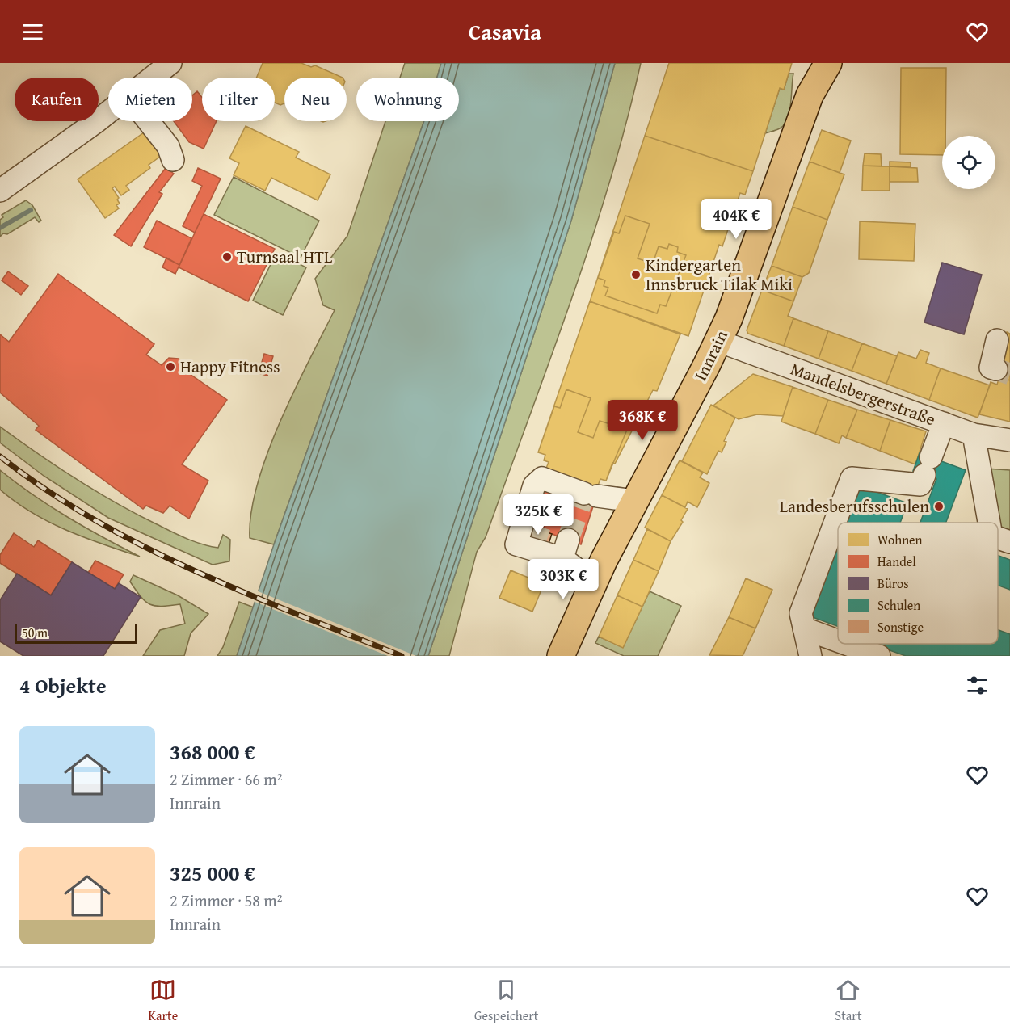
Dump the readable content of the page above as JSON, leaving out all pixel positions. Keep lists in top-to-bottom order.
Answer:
{
  "streets": {
    "main road": ["Innrain"],
    "street": ["Mandelsbergerstraße"]
  },
  "crossings": [
    ["Innrain", "Mandelsbergerstraße"]
  ],
  "places": [
    "Turnsaal HTL",
    "Kindergarten Innsbruck Tilak Miki",
    "Happy Fitness",
    "Landesberufsschulen"
  ],
  "legend": [
    "Wohnen",
    "Handel",
    "Büros",
    "Schulen",
    "Sonstige"
  ],
  "scale_bar": "50 m",
  "page": {
    "header": "Casavia",
    "chip": [
      "Kaufen",
      "Mieten",
      "Filter",
      "Neu",
      "Wohnung"
    ],
    "price": [
      "404K €",
      "368K €",
      "325K €",
      "303K €"
    ],
    "scale": "50 m",
    "heading": "4 Objekte",
    "list": [
      {
        "name": "368 000 €",
        "note": "2 Zimmer · 66 m² · Innrain"
      },
      {
        "name": "325 000 €",
        "note": "2 Zimmer · 58 m² · Innrain"
      }
    ],
    "tabs": ["Karte", "Gespeichert", "Start"]
  }
}
